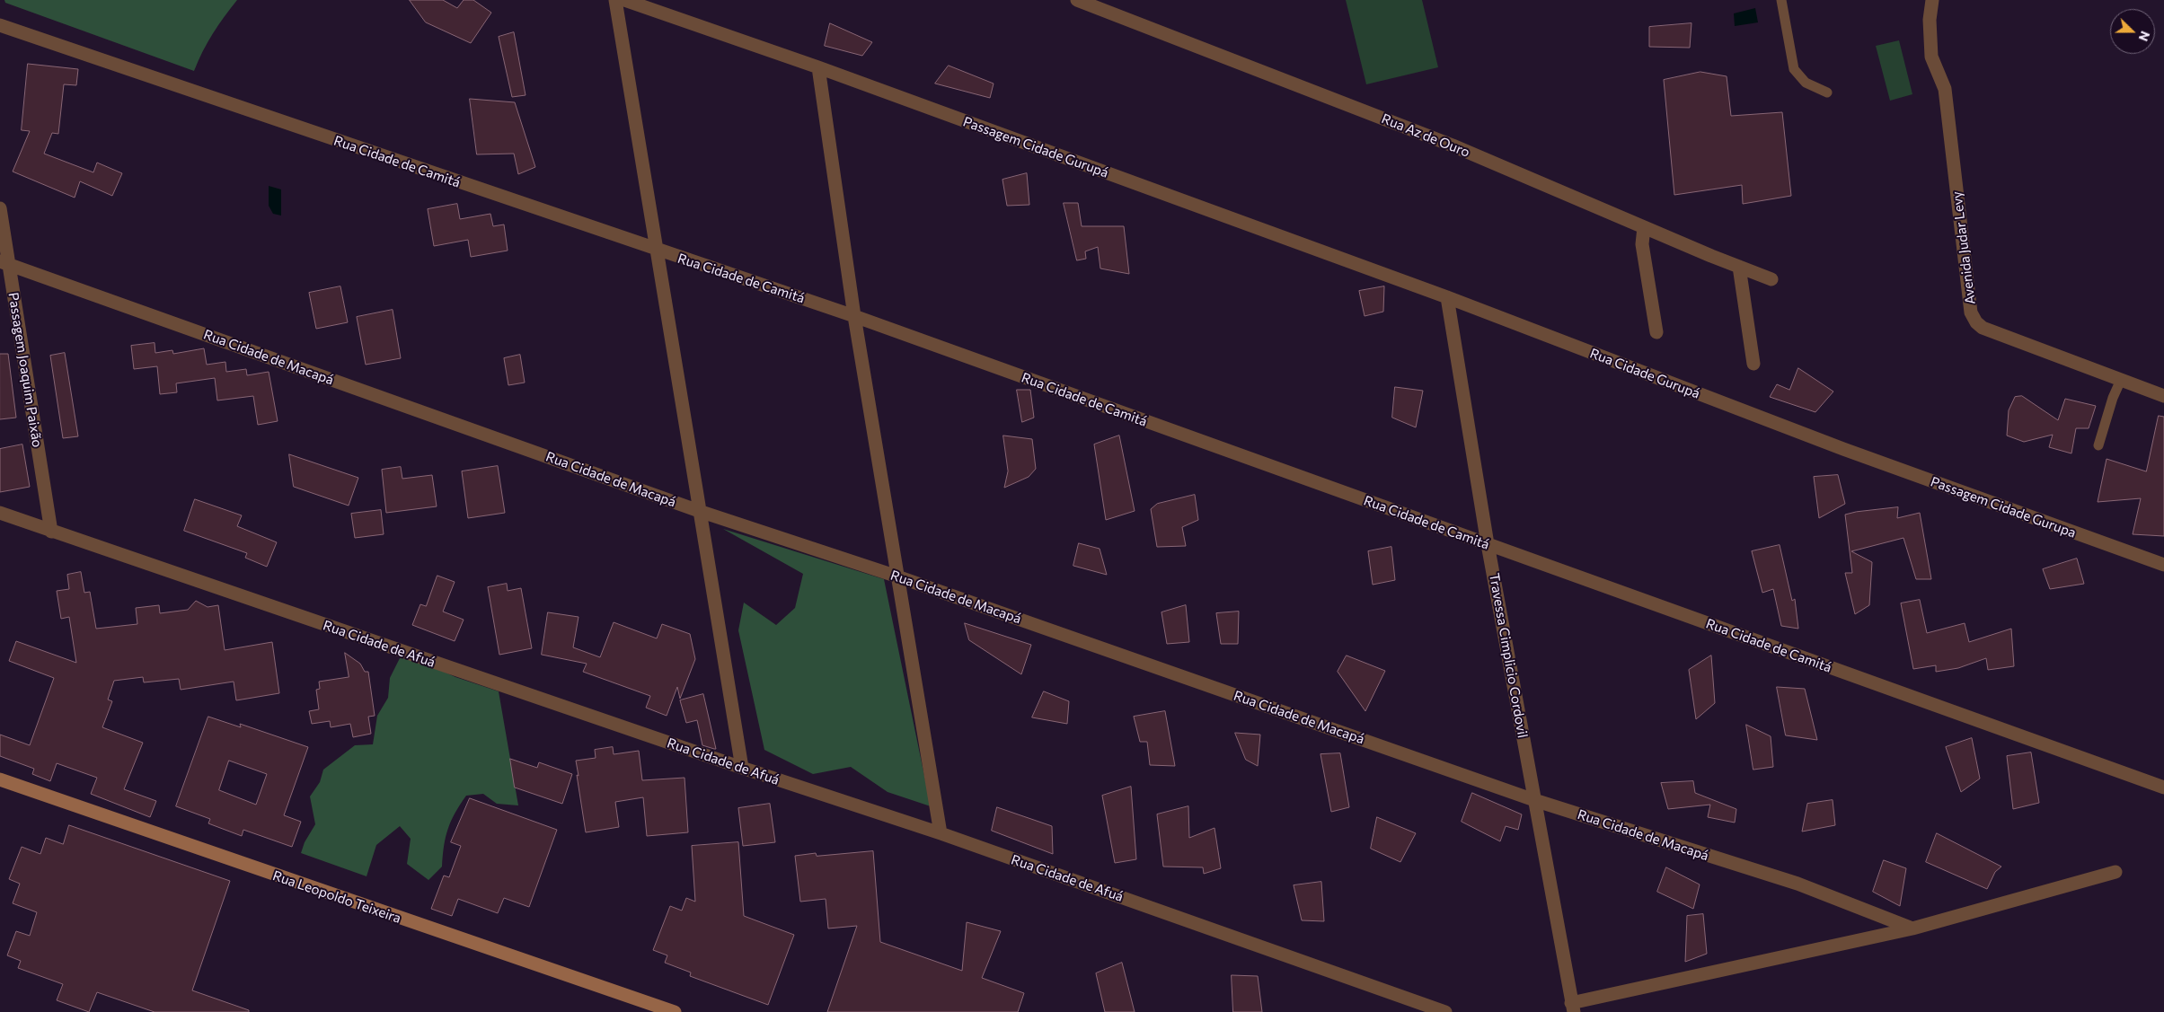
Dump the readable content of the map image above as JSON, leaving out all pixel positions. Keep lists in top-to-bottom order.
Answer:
{
  "streets": {
    "main road": ["Rua Leopoldo Teixeira"],
    "street": [
      "Rua Az de Ouro",
      "Passagem Cidade Gurupá",
      "Rua Cidade de Camitá",
      "Avenida Judar Levy",
      "Rua Cidade de Macapá",
      "Passagem Joaquim Paixão",
      "Rua Cidade Gurupá",
      "Passagem Cidade Gurupa",
      "Rua Cidade de Afuá",
      "Travessa Cimplicio Cordovil"
    ]
  },
  "crossings": [
    ["Passagem Cidade Gurupá", "Rua Cidade Gurupá"],
    ["Passagem Cidade Gurupá", "Travessa Cimplicio Cordovil"],
    ["Rua Cidade de Camitá", "Travessa Cimplicio Cordovil"],
    ["Rua Cidade de Macapá", "Passagem Joaquim Paixão"],
    ["Rua Cidade de Macapá", "Travessa Cimplicio Cordovil"],
    ["Passagem Joaquim Paixão", "Rua Cidade de Afuá"],
    ["Rua Cidade Gurupá", "Passagem Cidade Gurupa"],
    ["Rua Cidade Gurupá", "Travessa Cimplicio Cordovil"]
  ],
  "north": "right"
}
